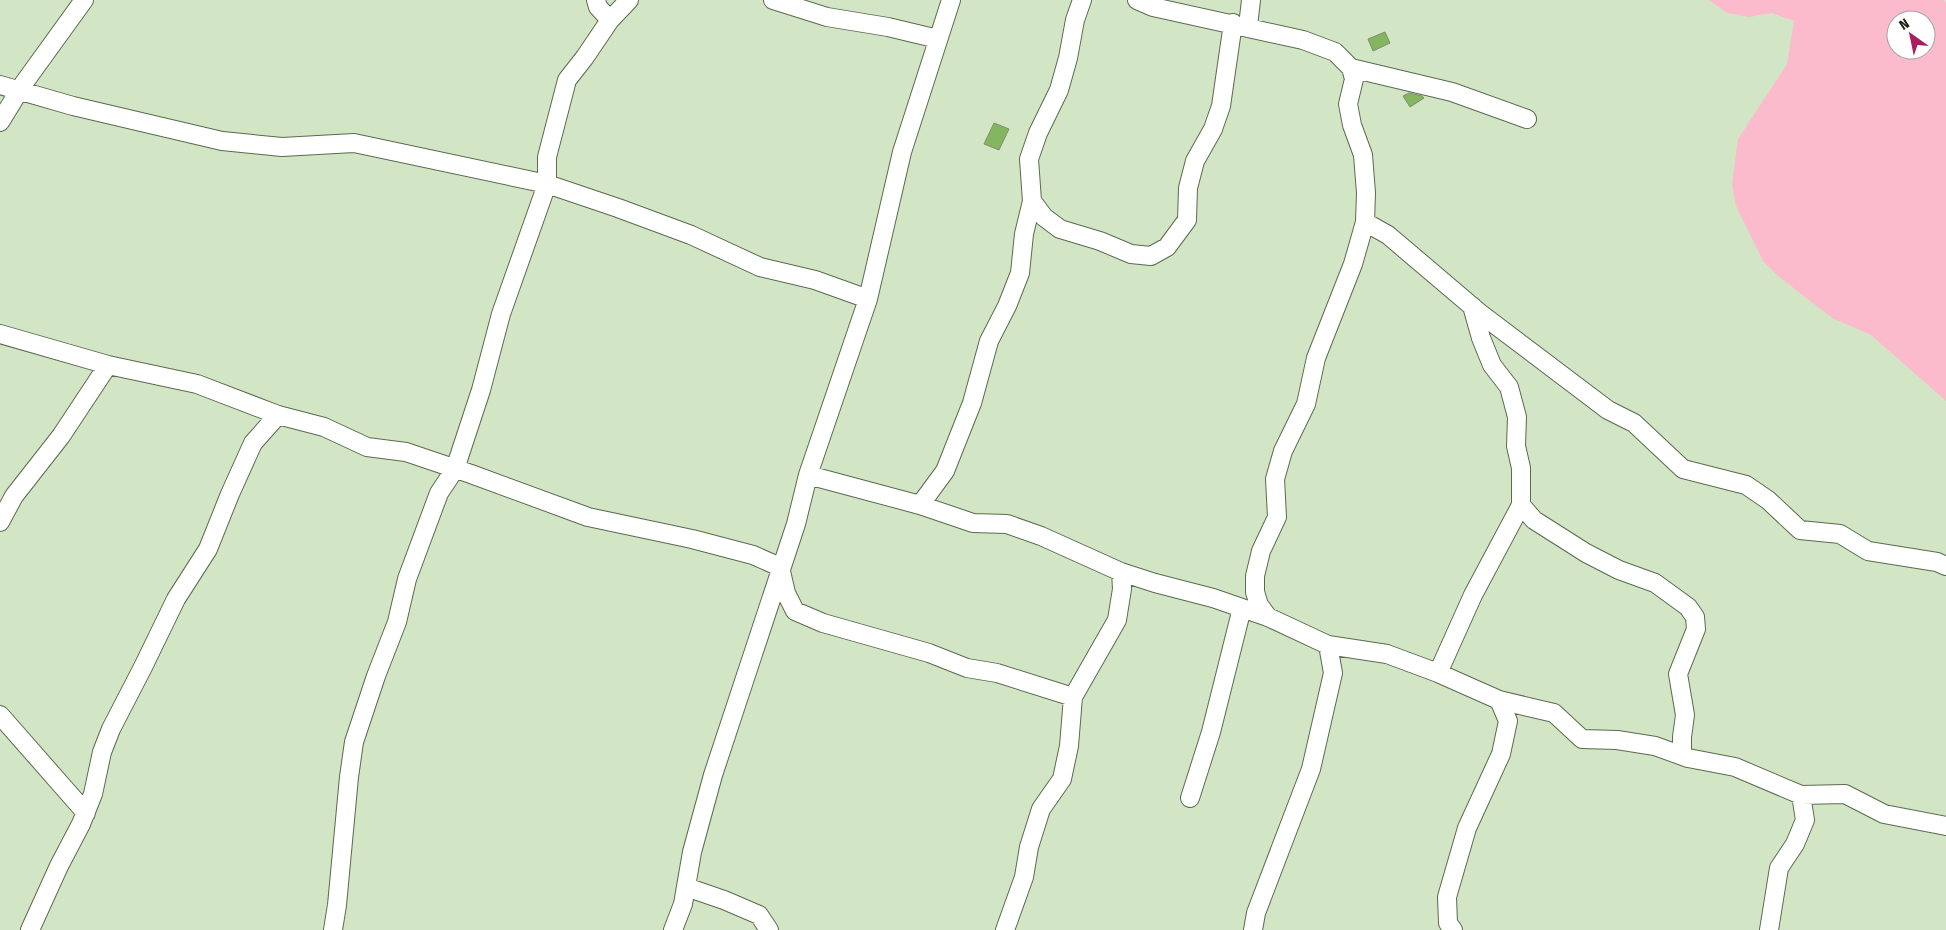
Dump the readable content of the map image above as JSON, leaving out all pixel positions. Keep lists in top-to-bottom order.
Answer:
{
  "north": "top left"
}
